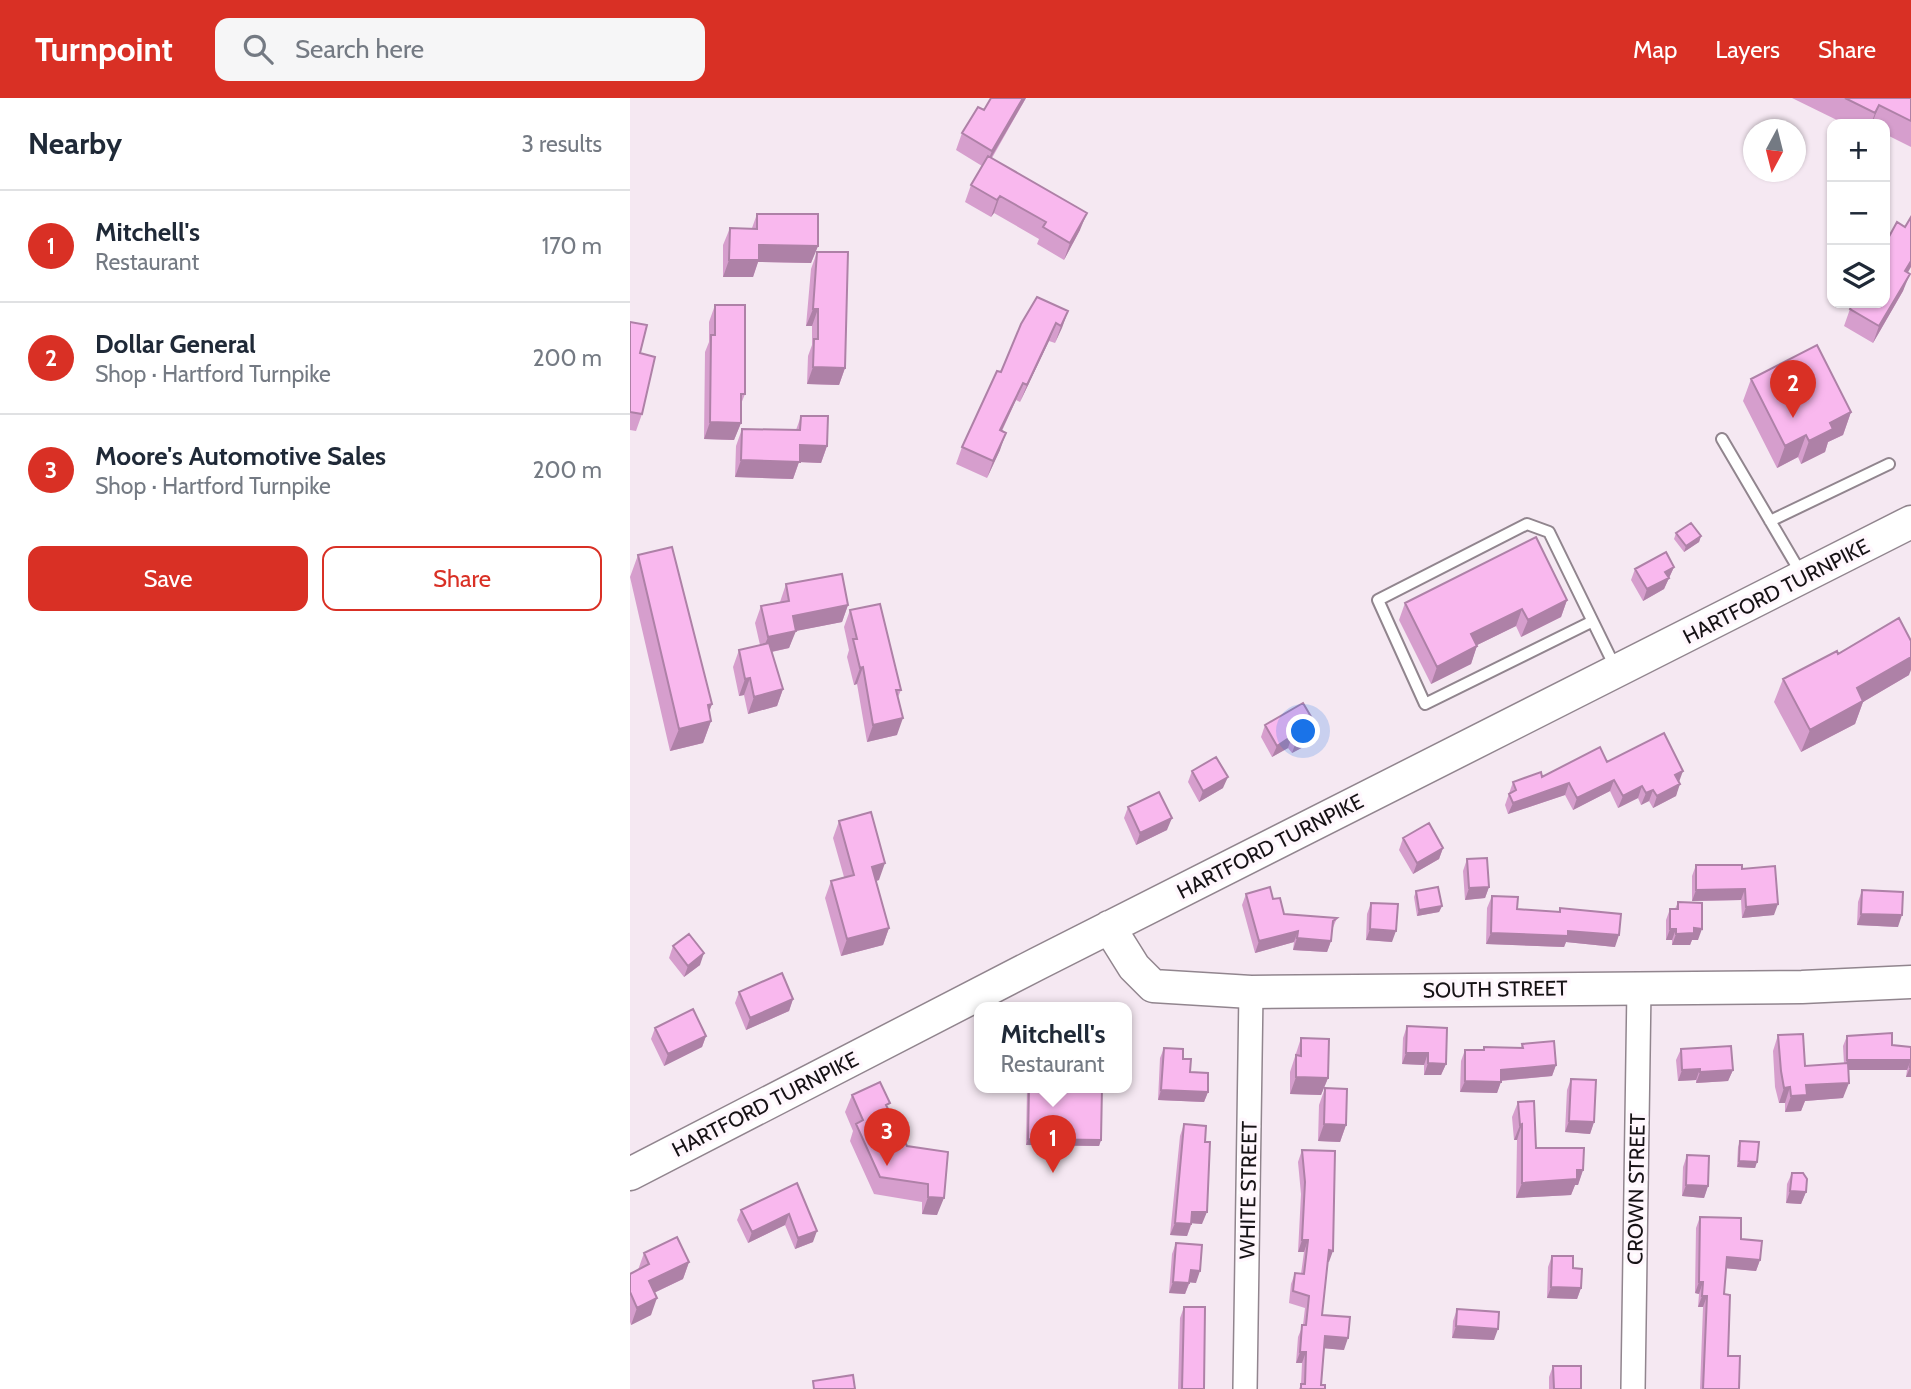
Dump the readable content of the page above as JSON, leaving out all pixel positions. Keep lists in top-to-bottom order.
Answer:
{
  "streets": {
    "main road": ["HARTFORD TURNPIKE", "SOUTH STREET"],
    "street": ["CROWN STREET", "WHITE STREET"]
  },
  "crossings": [
    ["HARTFORD TURNPIKE", "SOUTH STREET"],
    ["SOUTH STREET", "CROWN STREET"],
    ["SOUTH STREET", "WHITE STREET"]
  ],
  "north": "bottom",
  "page": {
    "header": "Turnpoint",
    "search": "Search here",
    "nav": ["Map", "Layers", "Share"],
    "heading": ["Nearby", "3 results"],
    "map_buttons": ["+", "−"],
    "list": [
      {
        "mark": "1",
        "name": "Mitchell's",
        "note": "Restaurant",
        "value": "170 m"
      },
      {
        "mark": "2",
        "name": "Dollar General",
        "note": "Shop · Hartford Turnpike",
        "value": "200 m"
      },
      {
        "mark": "3",
        "name": "Moore's Automotive Sales",
        "note": "Shop · Hartford Turnpike",
        "value": "200 m"
      }
    ],
    "pins": ["2", "3", "1"],
    "buttons": ["Save", "Share"],
    "popup": ["Mitchell's", "Restaurant"]
  }
}
